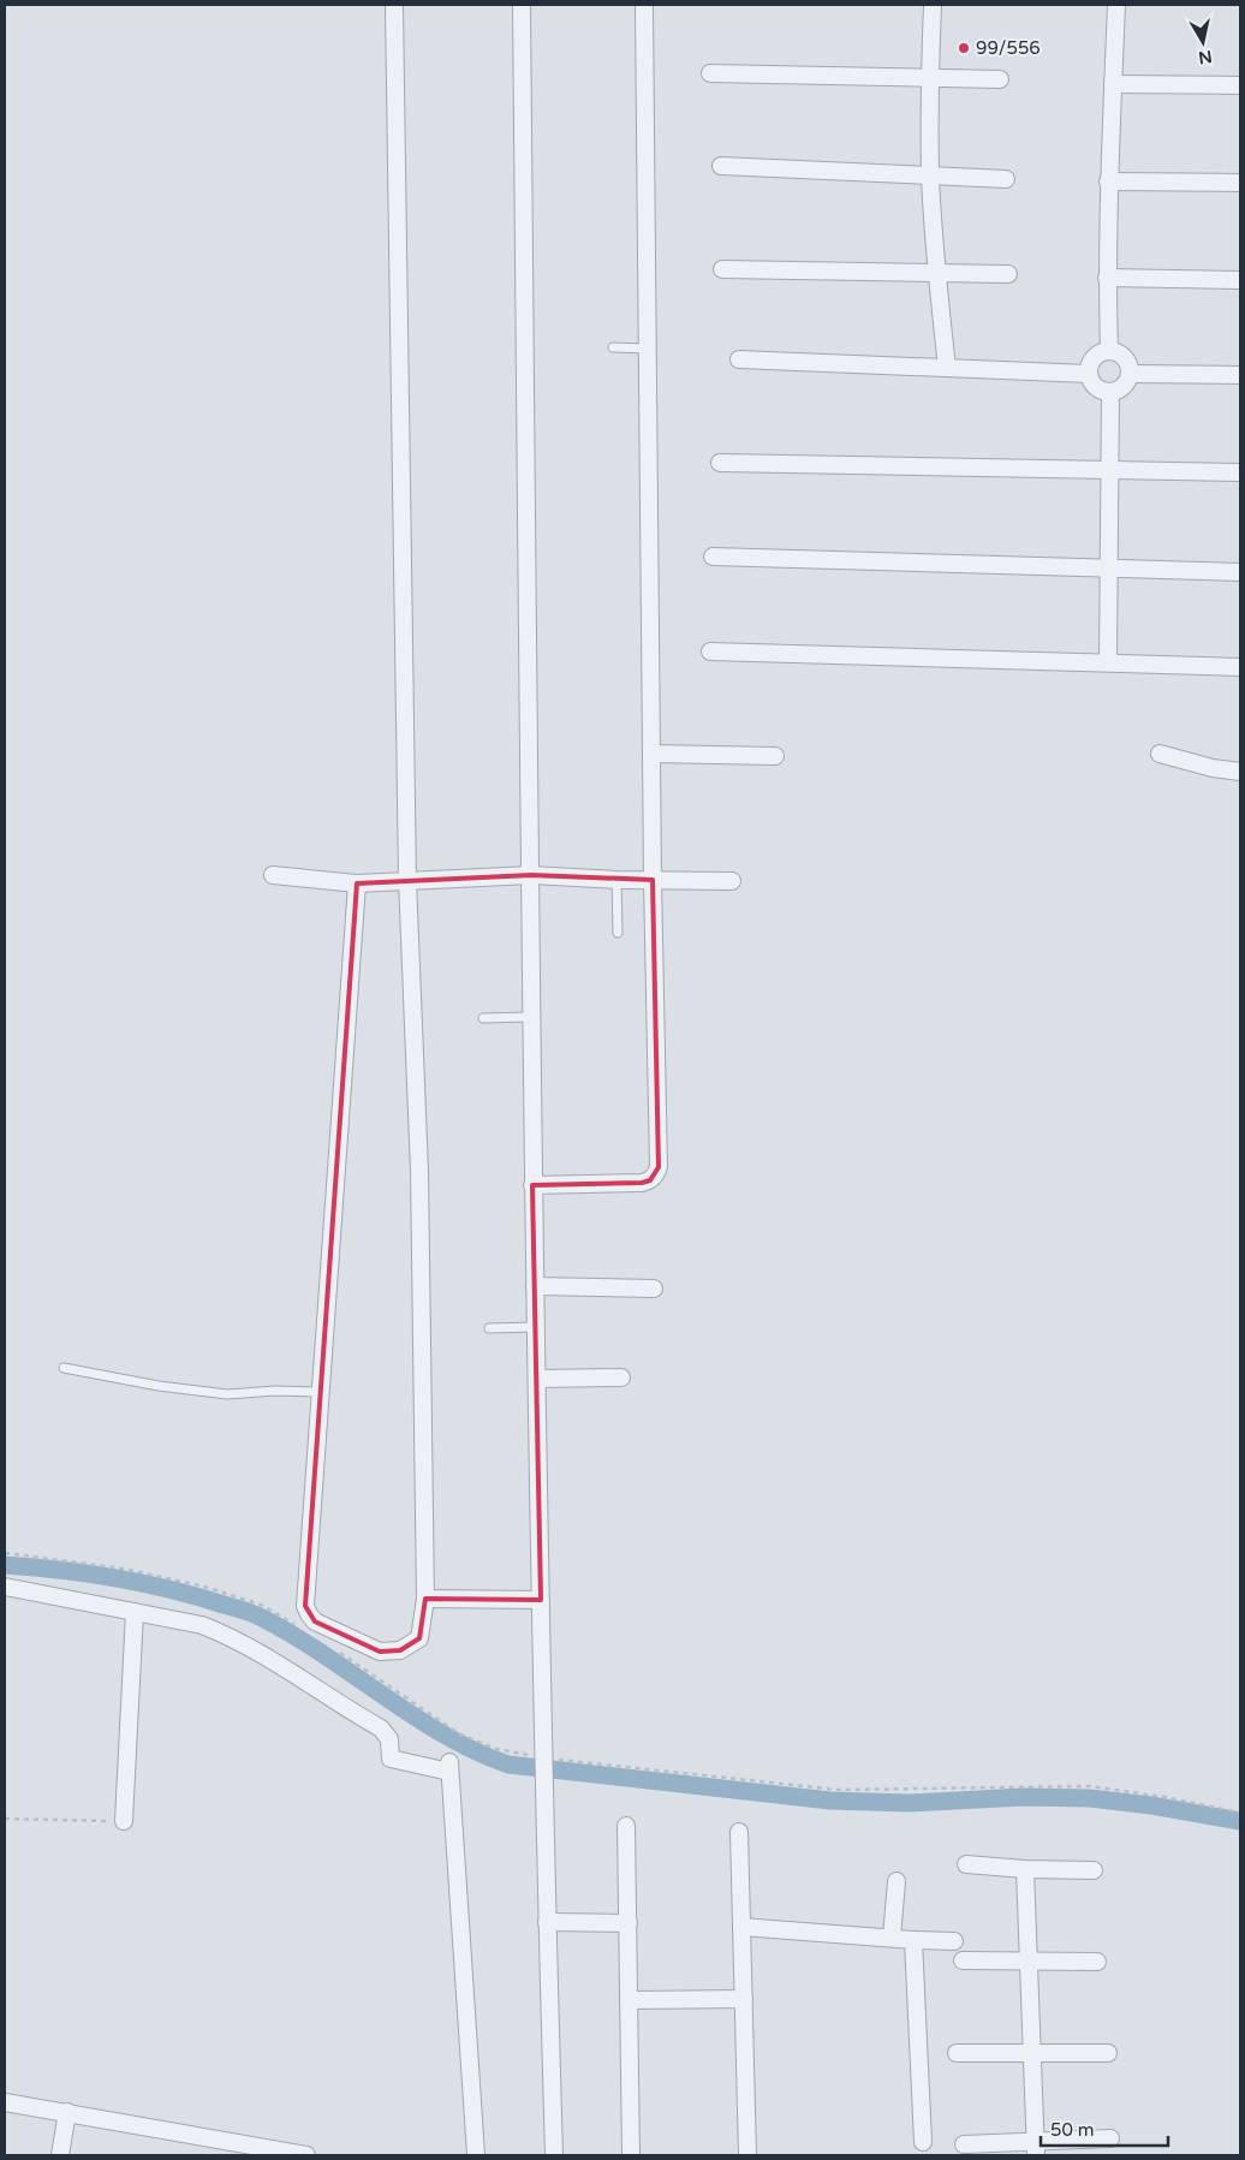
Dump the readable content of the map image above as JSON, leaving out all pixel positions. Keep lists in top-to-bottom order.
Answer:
{
  "places": ["99/556"],
  "scale_bar": "50 m",
  "north": "bottom"
}
